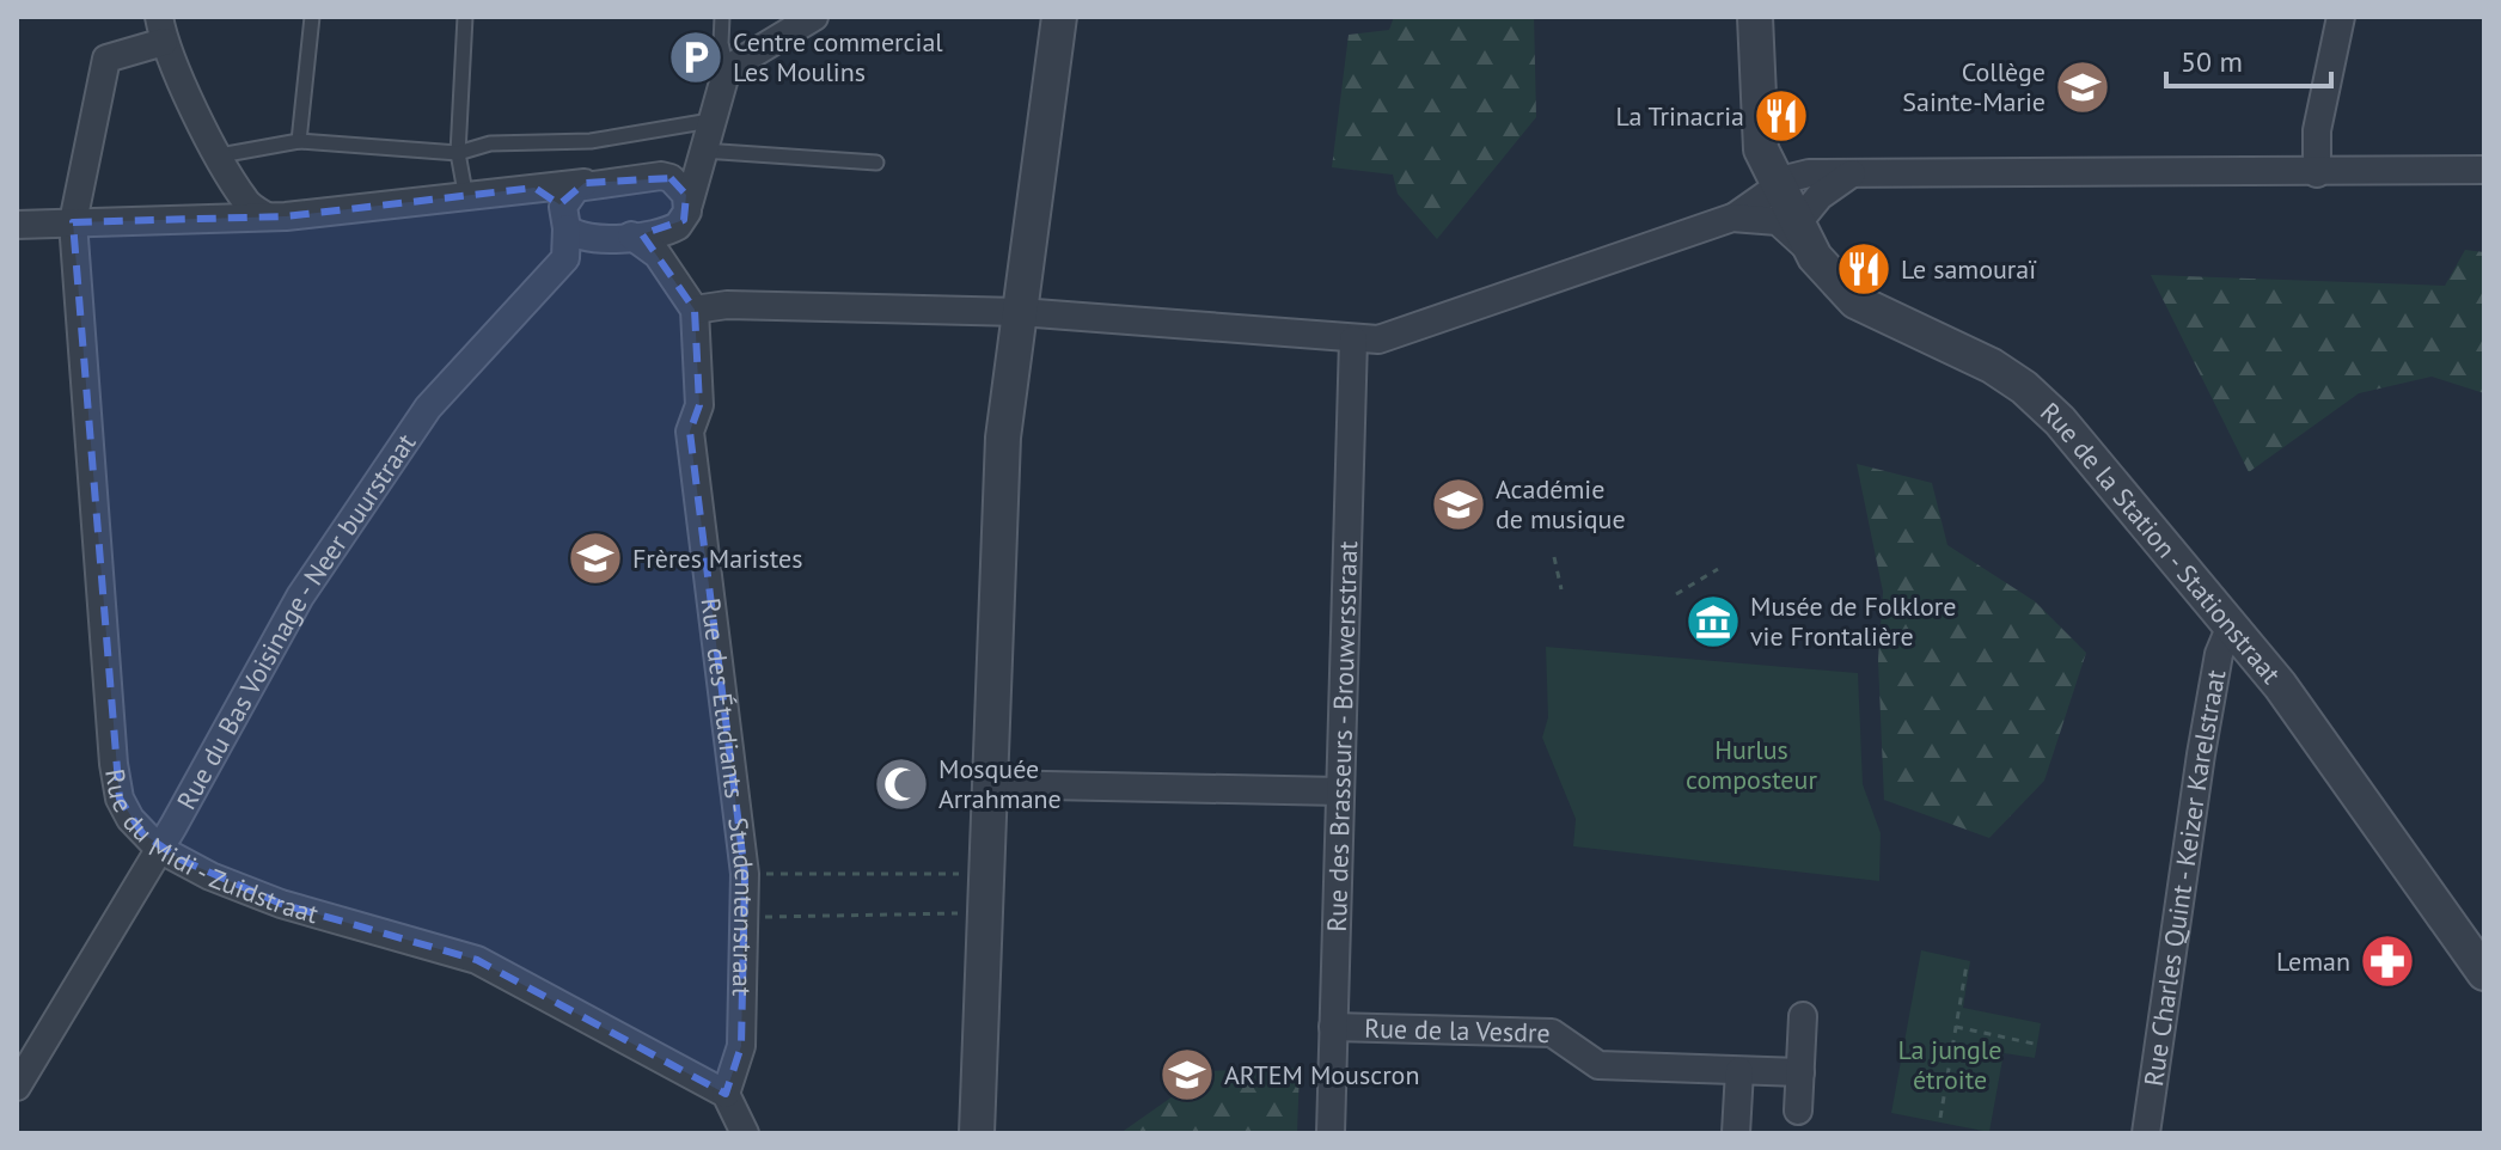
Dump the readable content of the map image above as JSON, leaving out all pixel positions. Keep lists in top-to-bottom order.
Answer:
{
  "streets": {
    "street": [
      "Rue de la Station - Stationstraat",
      "Rue du Bas Voisinage - Neer buurstraat",
      "Rue des Brasseurs - Brouwersstraat",
      "Rue des Étudiants - Studentenstraat",
      "Rue du Midi - Zuidstraat",
      "Rue Charles Quint - Keizer Karelstraat",
      "Rue de la Vesdre"
    ]
  },
  "crossings": [
    ["Rue de la Station - Stationstraat", "Rue Charles Quint - Keizer Karelstraat"],
    ["Rue du Bas Voisinage - Neer buurstraat", "Rue du Midi - Zuidstraat"],
    ["Rue des Brasseurs - Brouwersstraat", "Rue de la Vesdre"],
    ["Rue des Étudiants - Studentenstraat", "Rue du Midi - Zuidstraat"]
  ],
  "parks": ["Hurlus composteur", "La jungle étroite"],
  "places": {
    "parking": ["Centre commercial Les Moulins"],
    "school or university": [
      "Collège Sainte-Marie",
      "Académie de musique",
      "Frères Maristes",
      "ARTEM Mouscron"
    ],
    "restaurant": ["La Trinacria", "Le samouraï"],
    "museum": ["Musée de Folklore vie Frontalière"],
    "mosque": ["Mosquée Arrahmane"],
    "pharmacy": ["Leman"]
  },
  "scale_bar": "50 m"
}
